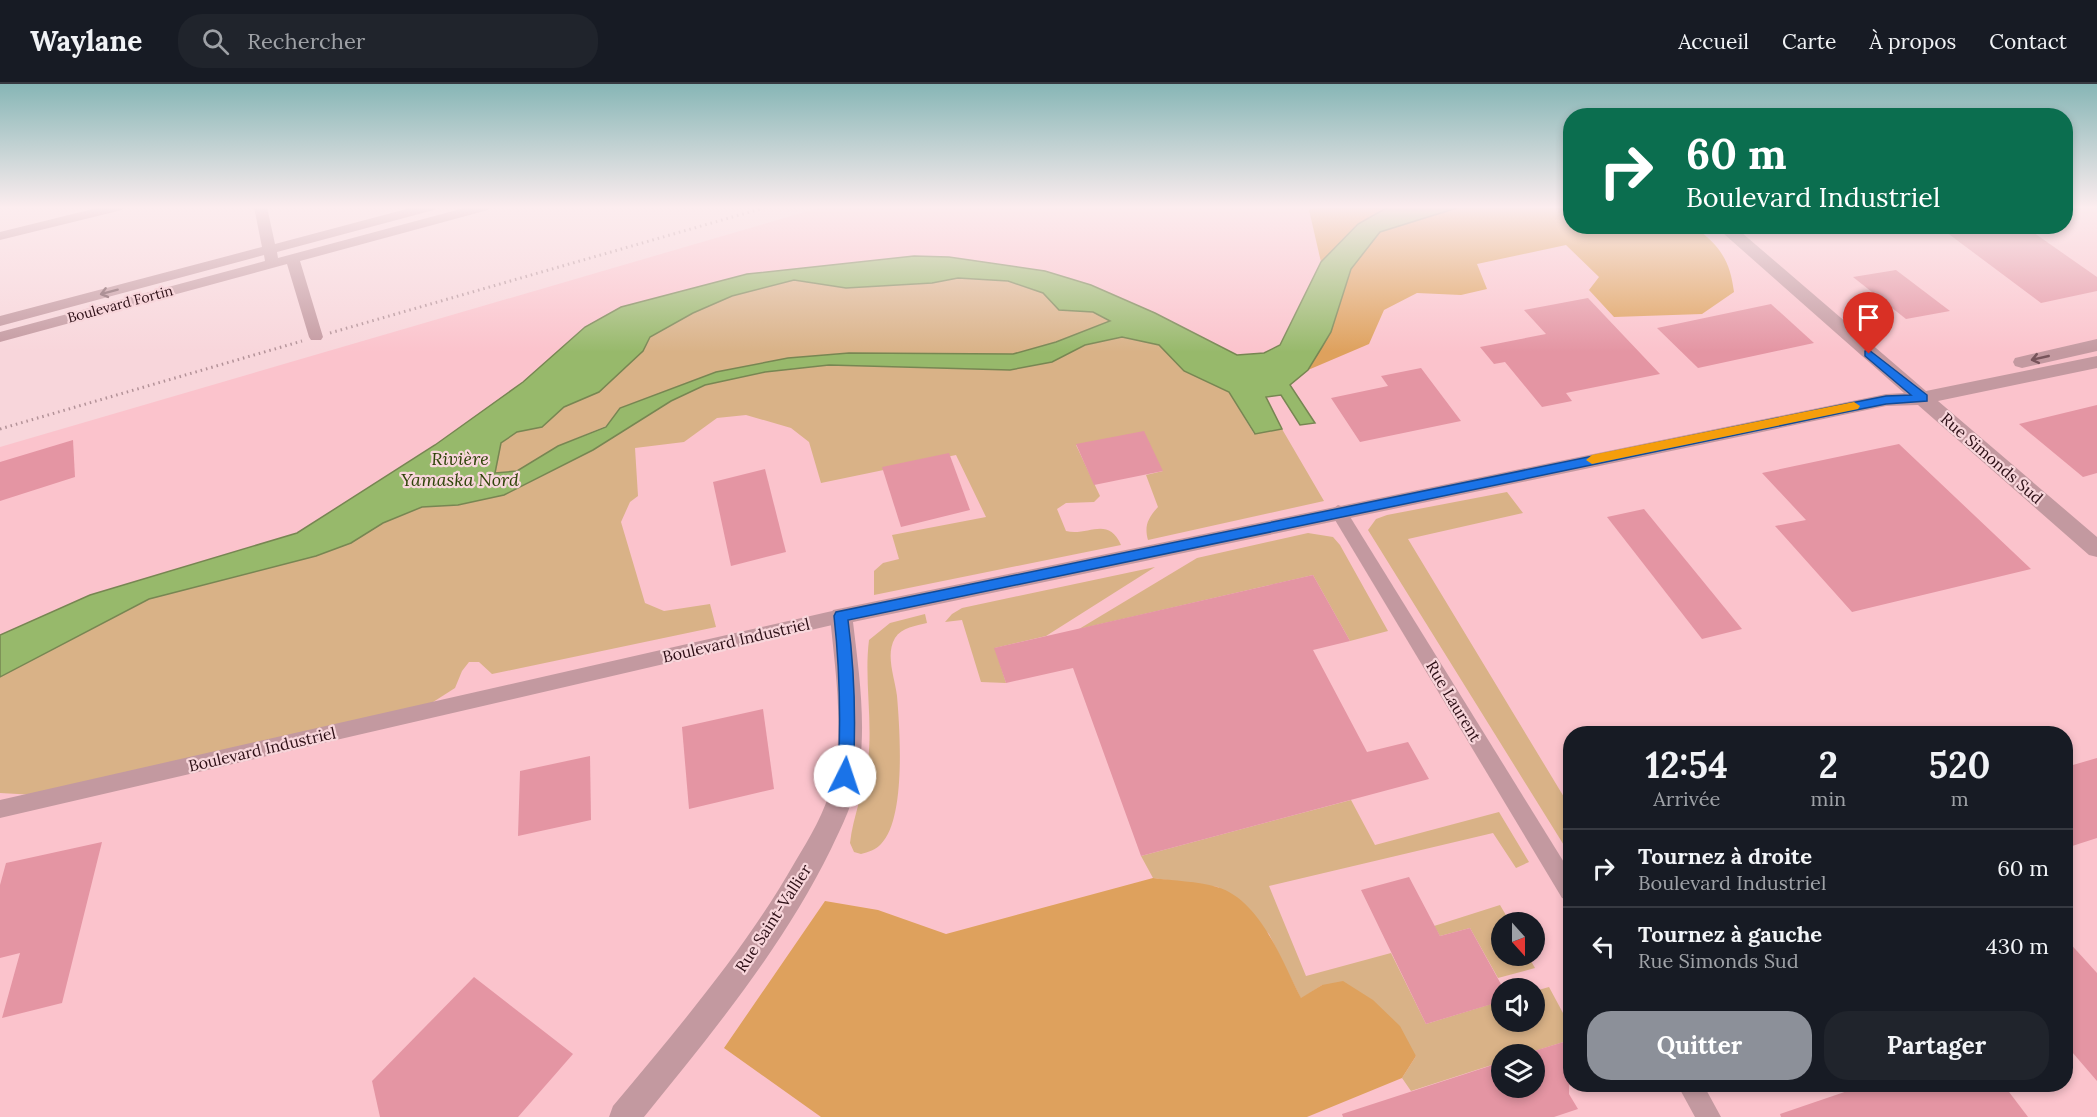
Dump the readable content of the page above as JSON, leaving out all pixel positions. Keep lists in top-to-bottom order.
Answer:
{
  "streets": {
    "street": [
      "Boulevard Fortin",
      "Rue Simonds Sud",
      "Boulevard Industriel",
      "Rue Laurent",
      "Rue Saint-Vallier"
    ]
  },
  "crossings": [
    ["Rue Simonds Sud", "Boulevard Industriel"],
    ["Boulevard Industriel", "Rue Laurent"],
    ["Boulevard Industriel", "Rue Saint-Vallier"]
  ],
  "water": ["Rivière Yamaska Nord"],
  "north": "bottom",
  "page": {
    "header": "Waylane",
    "search": "Rechercher",
    "nav": [
      "Accueil",
      "Carte",
      "À propos",
      "Contact"
    ],
    "turn": ["60 m", "Boulevard Industriel"],
    "eta": [
      "12:54",
      "Arrivée",
      "2",
      "min",
      "520",
      "m"
    ],
    "list": [
      {
        "name": "Tournez à droite",
        "note": "Boulevard Industriel",
        "value": "60 m"
      },
      {
        "name": "Tournez à gauche",
        "note": "Rue Simonds Sud",
        "value": "430 m"
      }
    ],
    "buttons": ["Quitter", "Partager"]
  }
}
